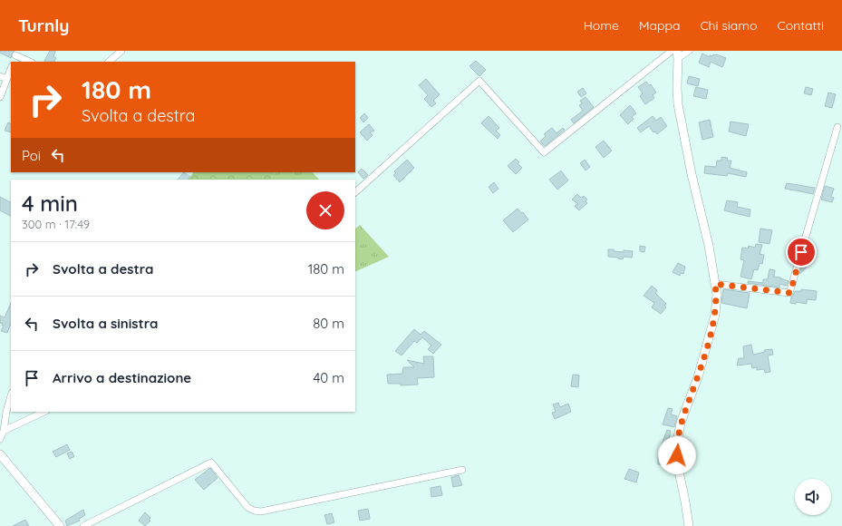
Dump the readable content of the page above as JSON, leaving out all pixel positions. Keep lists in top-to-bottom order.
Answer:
{
  "page": {
    "header": "Turnly",
    "nav": [
      "Home",
      "Mappa",
      "Chi siamo",
      "Contatti"
    ],
    "turn": ["180 m", "Svolta a destra"],
    "then": "Poi",
    "heading": ["4 min", "300 m · 17:49"],
    "list": [
      {
        "name": "Svolta a destra",
        "value": "180 m"
      },
      {
        "name": "Svolta a sinistra",
        "value": "80 m"
      },
      {
        "name": "Arrivo a destinazione",
        "value": "40 m"
      }
    ]
  }
}
